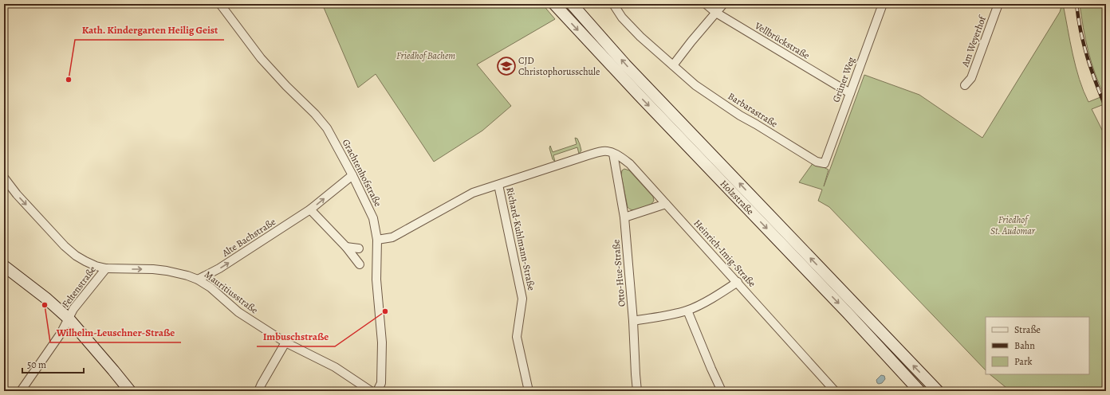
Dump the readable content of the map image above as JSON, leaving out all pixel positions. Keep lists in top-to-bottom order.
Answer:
{
  "streets": {
    "main road": ["Holzstraße"],
    "street": [
      "Vellbrückstraße",
      "Am Weyerhof",
      "Grüner Weg",
      "Barbarastraße",
      "Grachtenhofstraße",
      "Alte Bachstraße",
      "Richard-Kuhlmann-Straße",
      "Heinrich-Imig-Straße",
      "Otto-Hue-Straße",
      "Feltenstraße",
      "Mauritiusstraße"
    ]
  },
  "crossings": [
    ["Vellbrückstraße", "Grüner Weg"],
    ["Grüner Weg", "Barbarastraße"],
    ["Grachtenhofstraße", "Alte Bachstraße"],
    ["Grachtenhofstraße", "Heinrich-Imig-Straße"],
    ["Alte Bachstraße", "Mauritiusstraße"],
    ["Richard-Kuhlmann-Straße", "Heinrich-Imig-Straße"],
    ["Heinrich-Imig-Straße", "Otto-Hue-Straße"],
    ["Feltenstraße", "Mauritiusstraße"]
  ],
  "one_way": ["Alte Bachstraße", "Mauritiusstraße"],
  "parks": ["Friedhof Bachem", "Friedhof St. Audomar"],
  "places": {
    "school or university": ["CJD Christophorusschule"],
    "other": ["Kath. Kindergarten Heilig Geist", "Wilhelm-Leuschner-Straße", "Imbuschstraße"]
  },
  "legend": ["Straße", "Bahn", "Park"],
  "scale_bar": "50 m"
}
